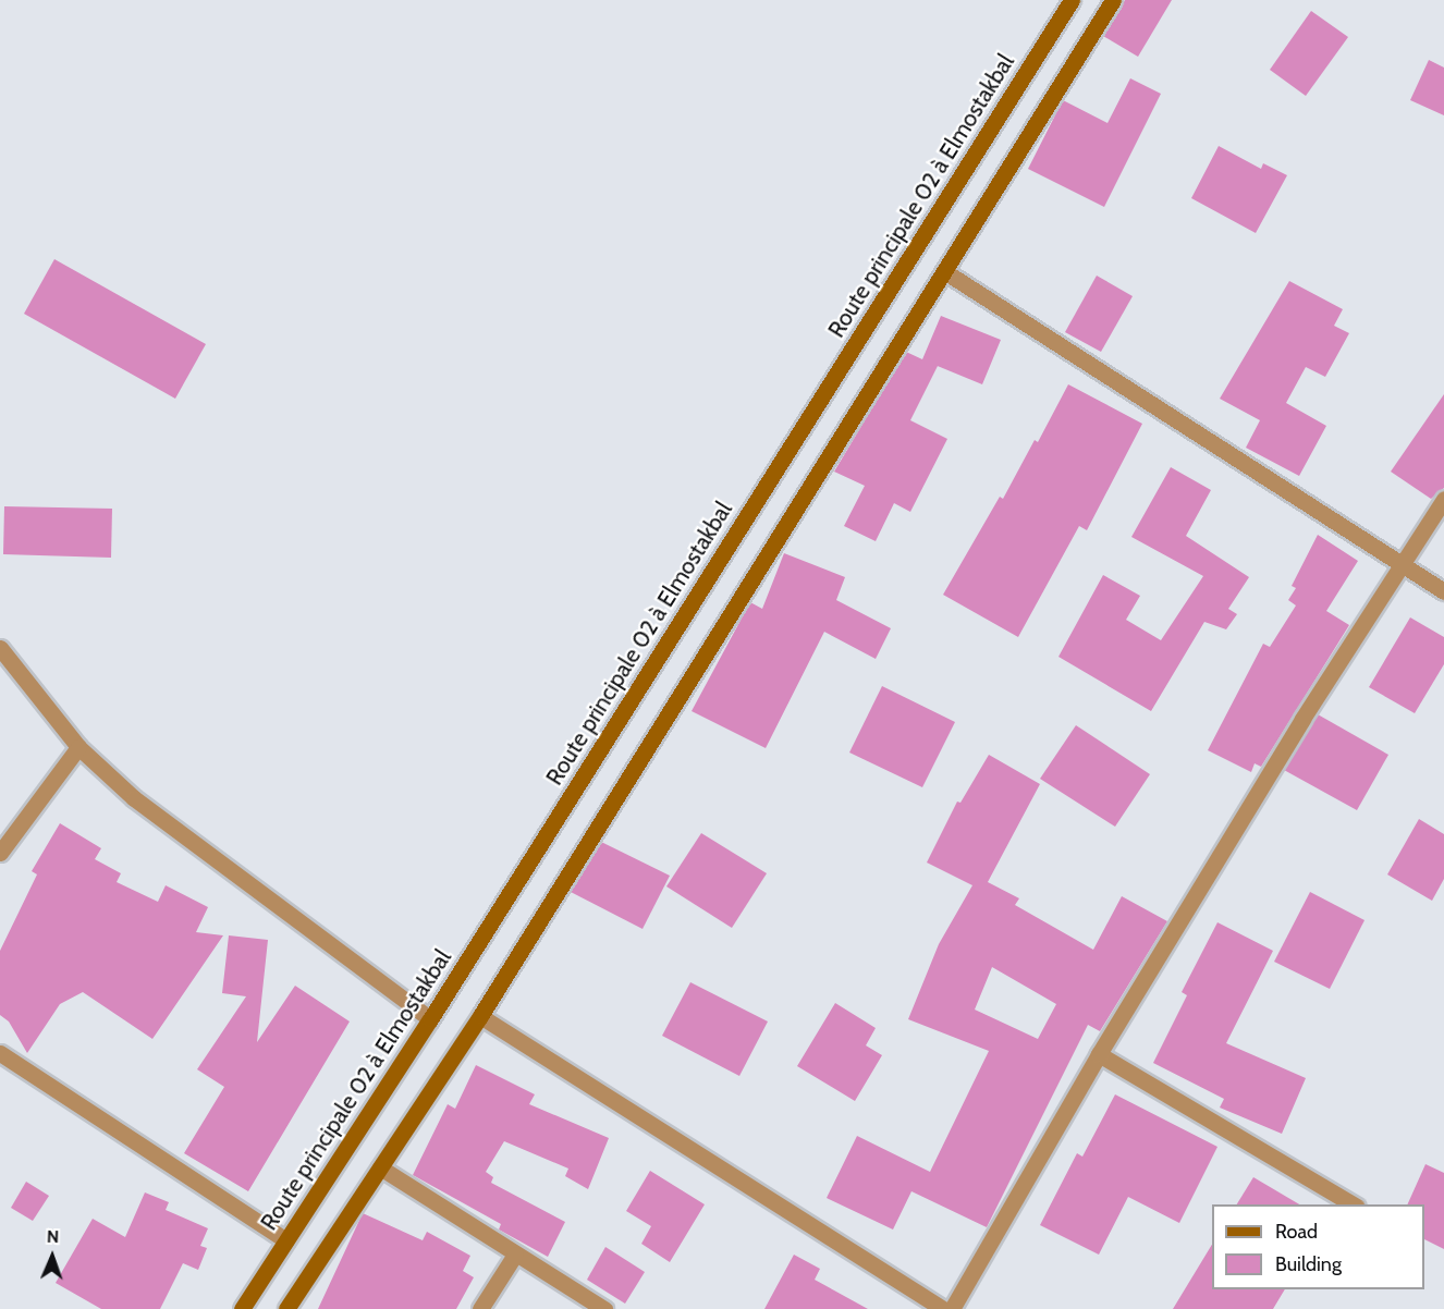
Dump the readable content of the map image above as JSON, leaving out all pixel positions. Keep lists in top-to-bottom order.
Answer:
{
  "streets": {
    "main road": ["Route principale 02 à Elmostakbal"]
  },
  "legend": ["Road", "Building"],
  "north": "top"
}
